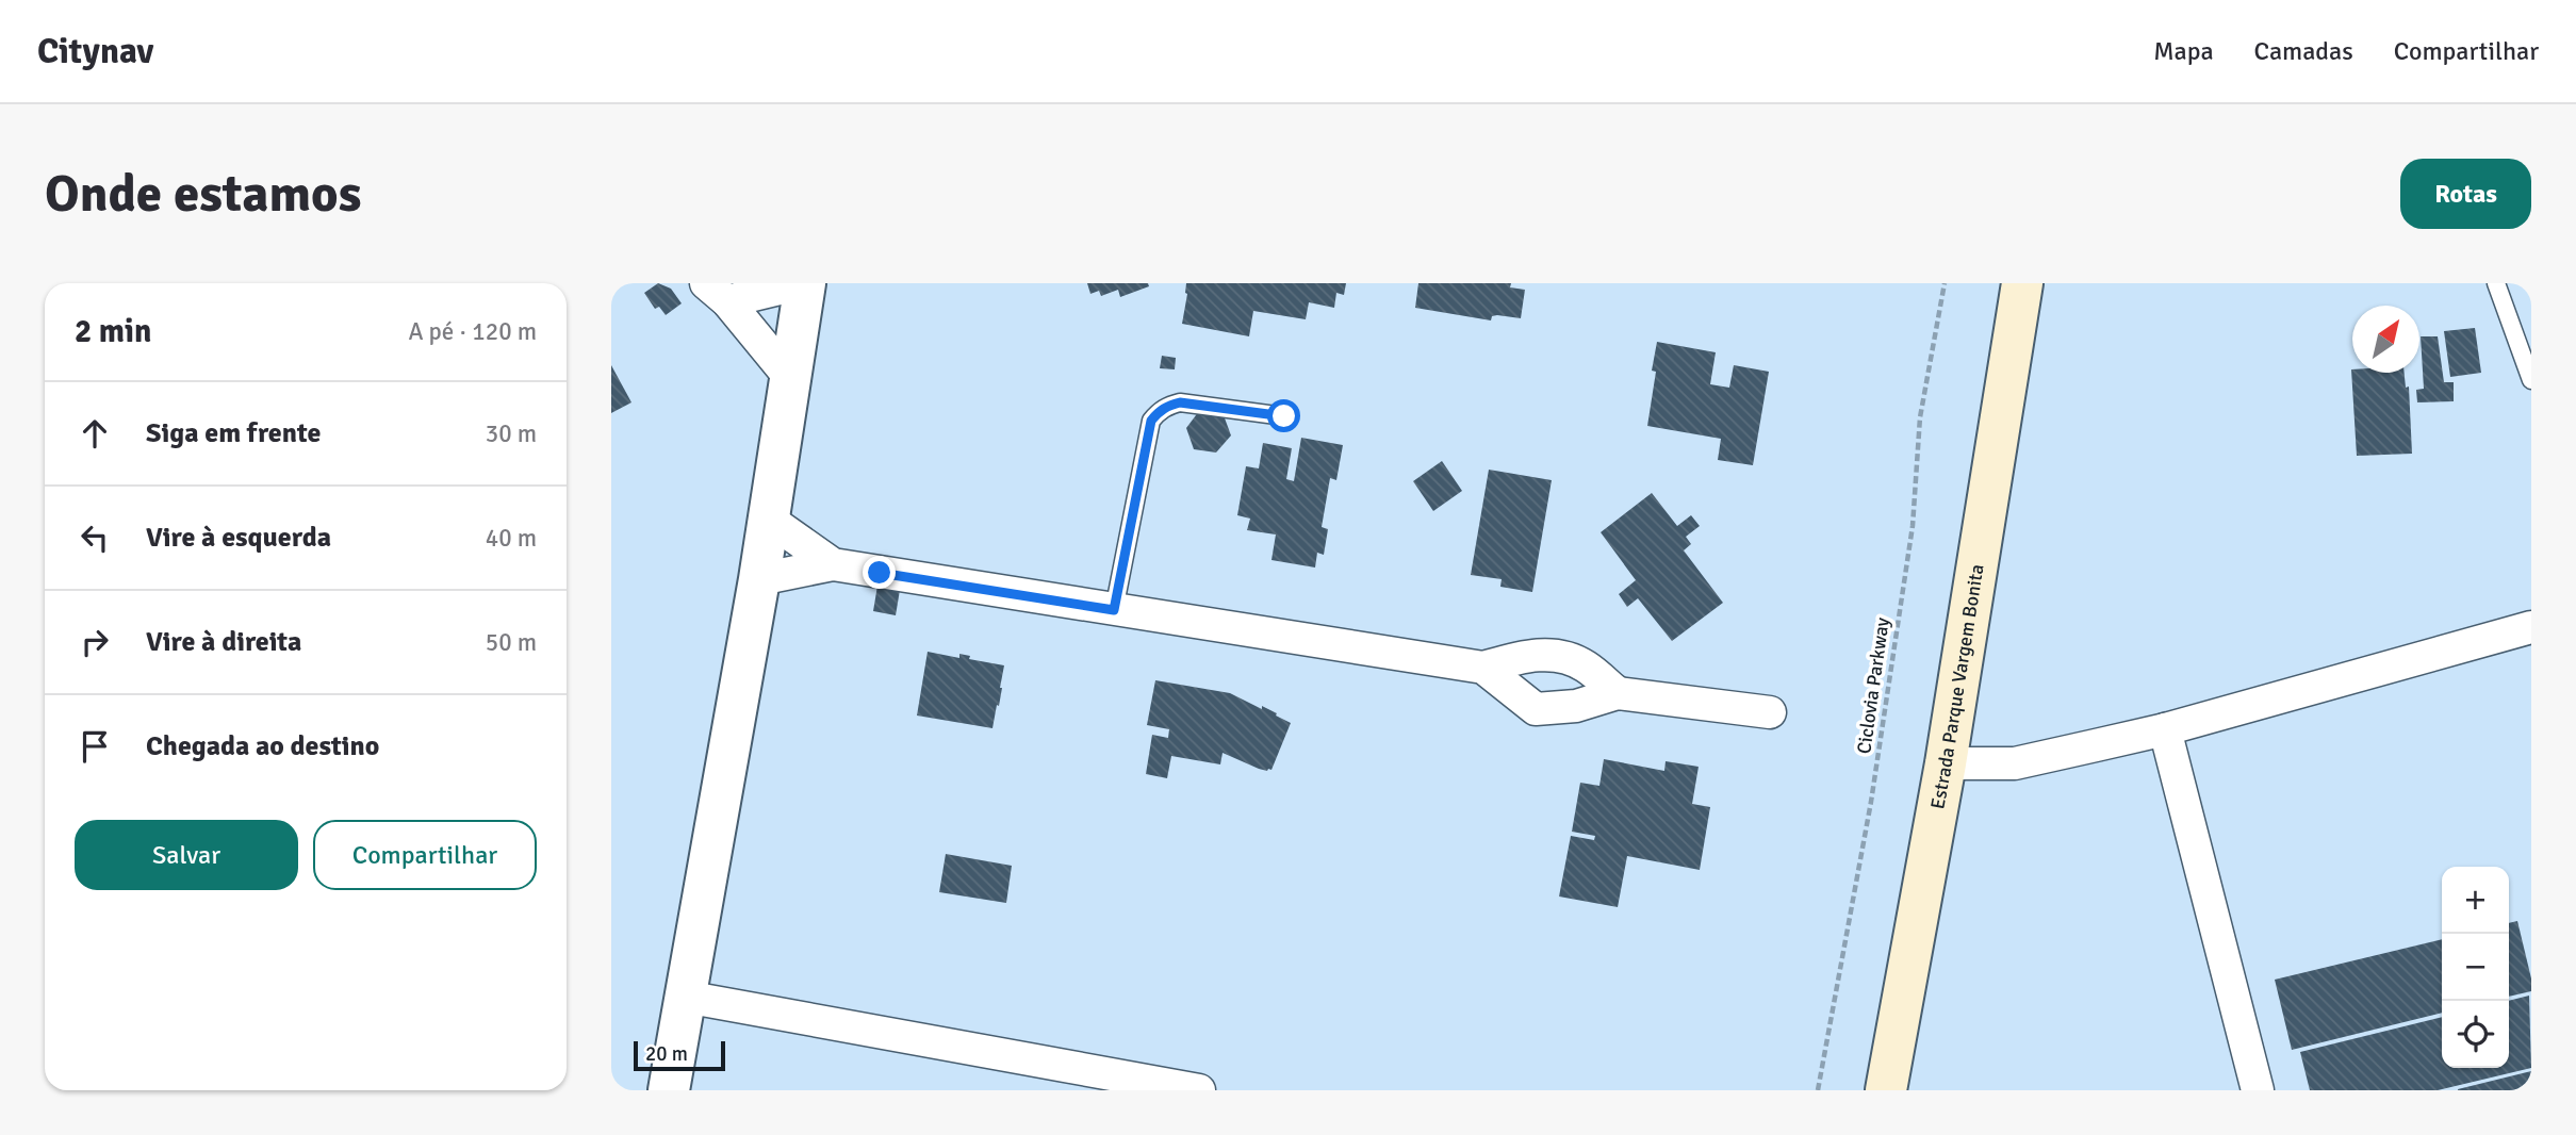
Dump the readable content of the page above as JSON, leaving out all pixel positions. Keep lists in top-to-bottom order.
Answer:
{
  "streets": {
    "main road": ["Estrada Parque Vargem Bonita"],
    "path": ["Ciclovia Parkway"]
  },
  "scale_bar": "20 m",
  "north": "top right",
  "page": {
    "header": "Citynav",
    "nav": ["Mapa", "Camadas", "Compartilhar"],
    "buttons": [
      "Rotas",
      ["Salvar", "Compartilhar"]
    ],
    "title": "Onde estamos",
    "heading": ["2 min", "A pé · 120 m"],
    "list": [
      ["Siga em frente", "30 m"],
      ["Vire à esquerda", "40 m"],
      ["Vire à direita", "50 m"],
      "Chegada ao destino"
    ],
    "map_buttons": ["+", "−"],
    "scale": "20 m"
  }
}
